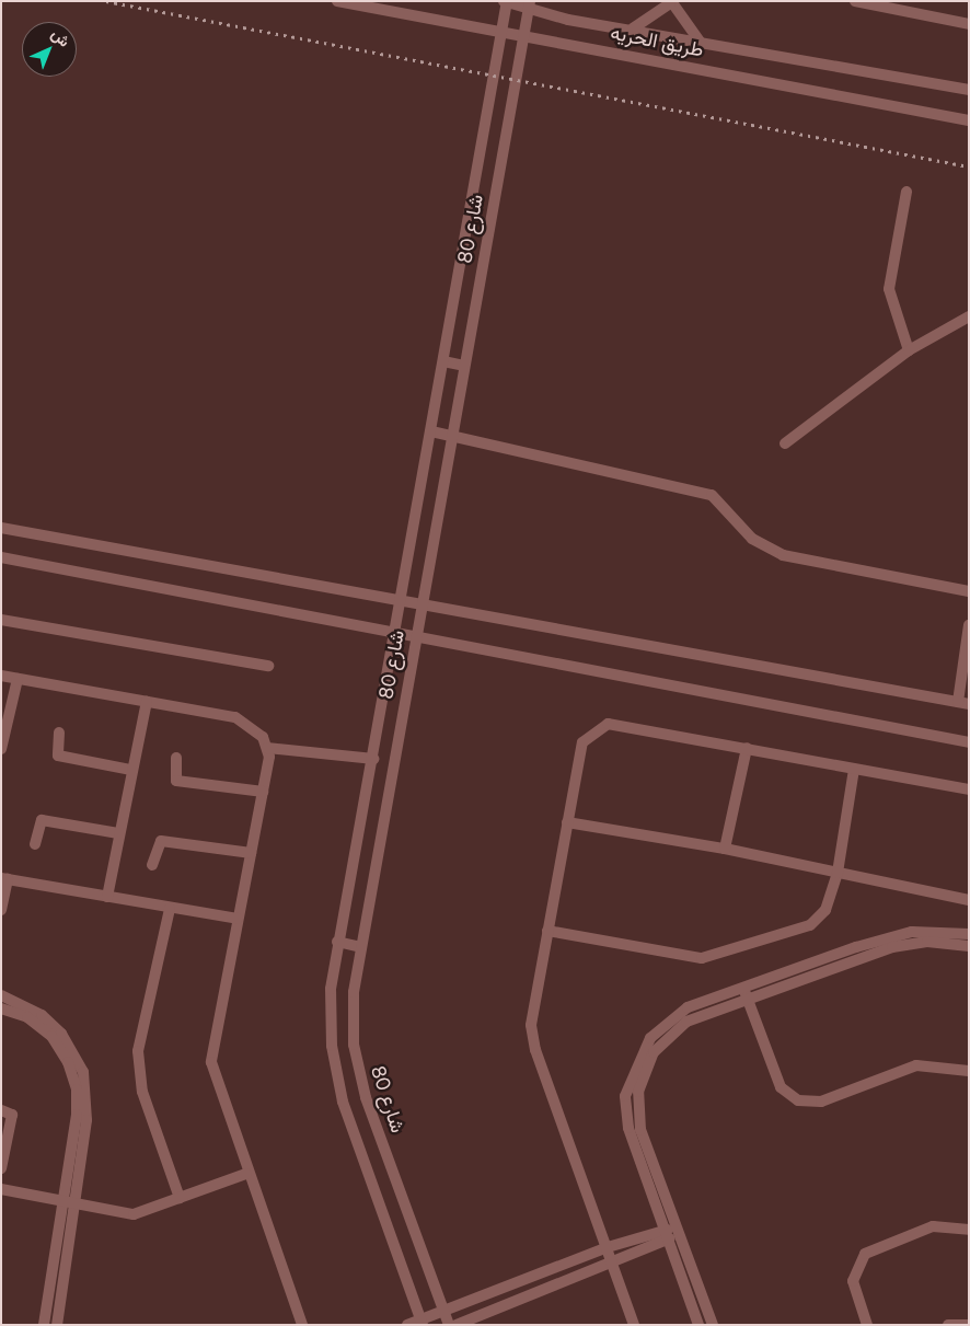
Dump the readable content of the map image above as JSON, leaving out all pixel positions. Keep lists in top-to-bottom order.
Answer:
{
  "streets": {
    "street": ["طريق الحريه", "شارع 80"]
  },
  "crossings": [
    ["طريق الحريه", "شارع 80"]
  ],
  "north": "top right"
}
